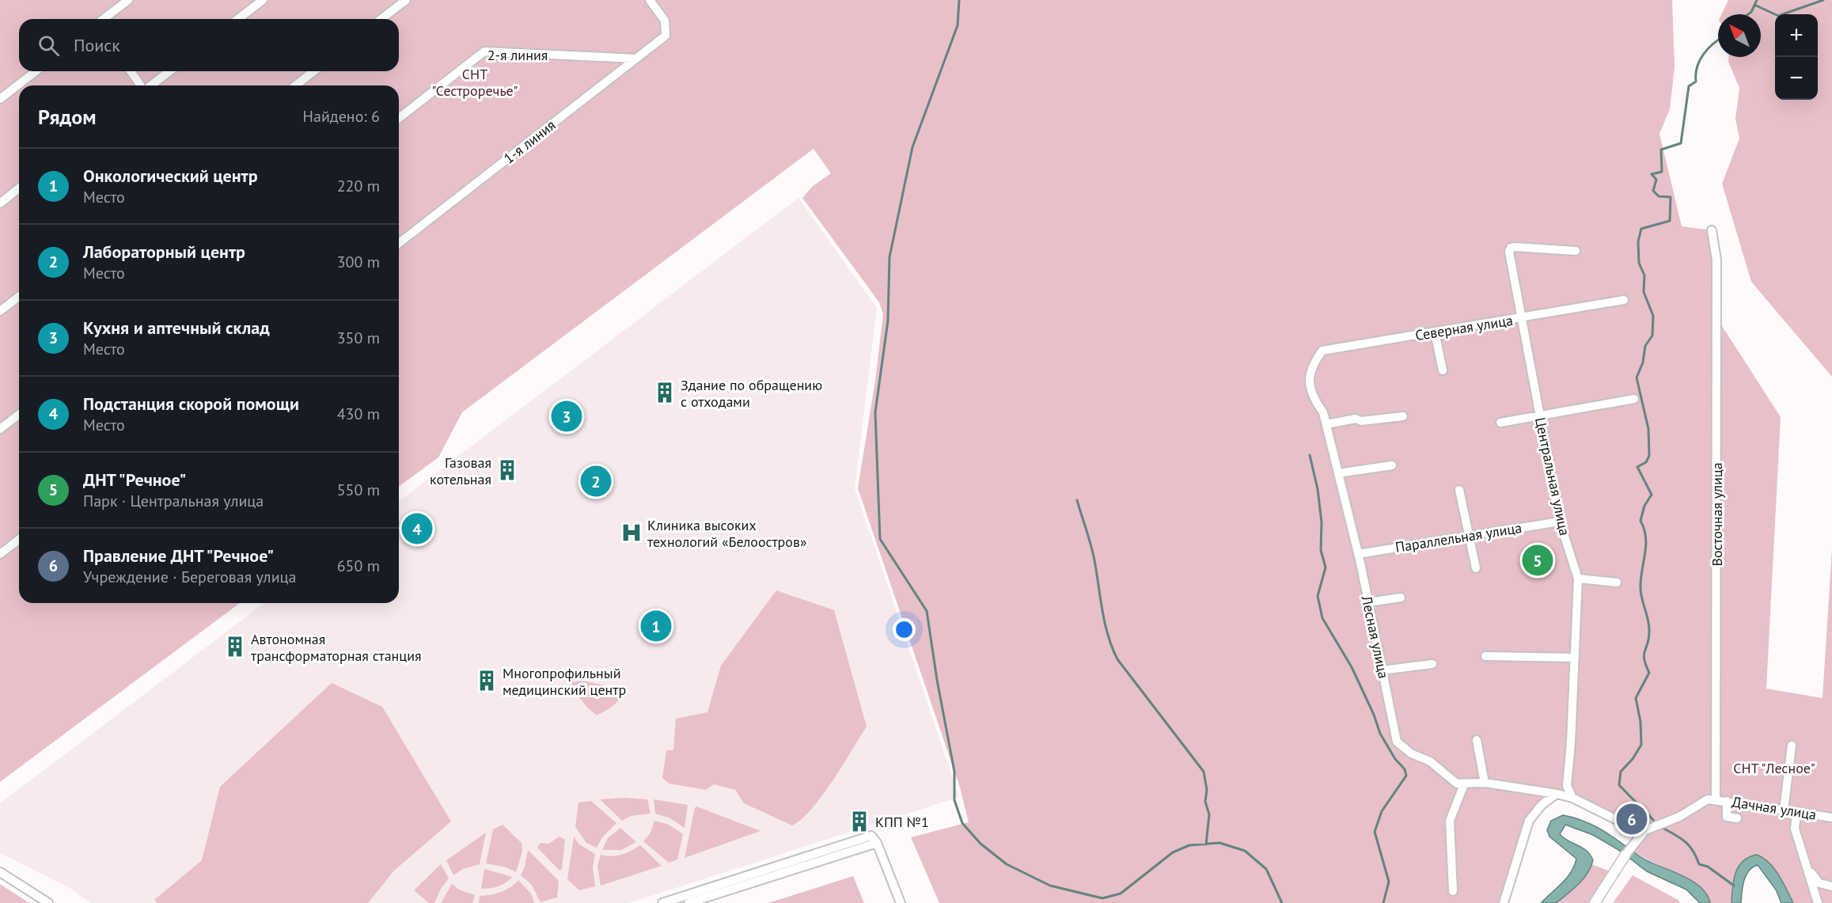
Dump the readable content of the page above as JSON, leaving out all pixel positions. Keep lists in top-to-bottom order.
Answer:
{
  "streets": {
    "street": [
      "2-я линия",
      "1-я линия",
      "Северная улица",
      "Центральная улица",
      "Восточная улица",
      "Параллельная улица",
      "Лесная улица",
      "Дачная улица"
    ]
  },
  "crossings": [
    ["2-я линия", "1-я линия"],
    ["Северная улица", "Центральная улица"],
    ["Северная улица", "Лесная улица"],
    ["Центральная улица", "Параллельная улица"],
    ["Восточная улица", "Дачная улица"],
    ["Параллельная улица", "Лесная улица"]
  ],
  "parks": ["СНТ \"Сестроречье\"", "СНТ \"Лесное\""],
  "places": {
    "building": [
      "Здание по обращению с отходами",
      "Газовая котельная",
      "Автономная трансформаторная станция",
      "Многопрофильный медицинский центр",
      "КПП №1"
    ],
    "hospital": ["Клиника высоких технологий «Белоостров»"]
  },
  "north": "top left",
  "page": {
    "map_buttons": ["+", "−"],
    "search": "Поиск",
    "heading": ["Рядом", "Найдено: 6"],
    "list": [
      {
        "mark": "1",
        "name": "Онкологический центр",
        "note": "Место",
        "value": "220 m"
      },
      {
        "mark": "2",
        "name": "Лабораторный центр",
        "note": "Место",
        "value": "300 m"
      },
      {
        "mark": "3",
        "name": "Кухня и аптечный склад",
        "note": "Место",
        "value": "350 m"
      },
      {
        "mark": "4",
        "name": "Подстанция скорой помощи",
        "note": "Место",
        "value": "430 m"
      },
      {
        "mark": "5",
        "name": "ДНТ \"Речное\"",
        "note": "Парк · Центральная улица",
        "value": "550 m"
      },
      {
        "mark": "6",
        "name": "Правление ДНТ \"Речное\"",
        "note": "Учреждение · Береговая улица",
        "value": "650 m"
      }
    ],
    "pins": [
      "3",
      "2",
      "4",
      "5",
      "1",
      "6"
    ]
  }
}
